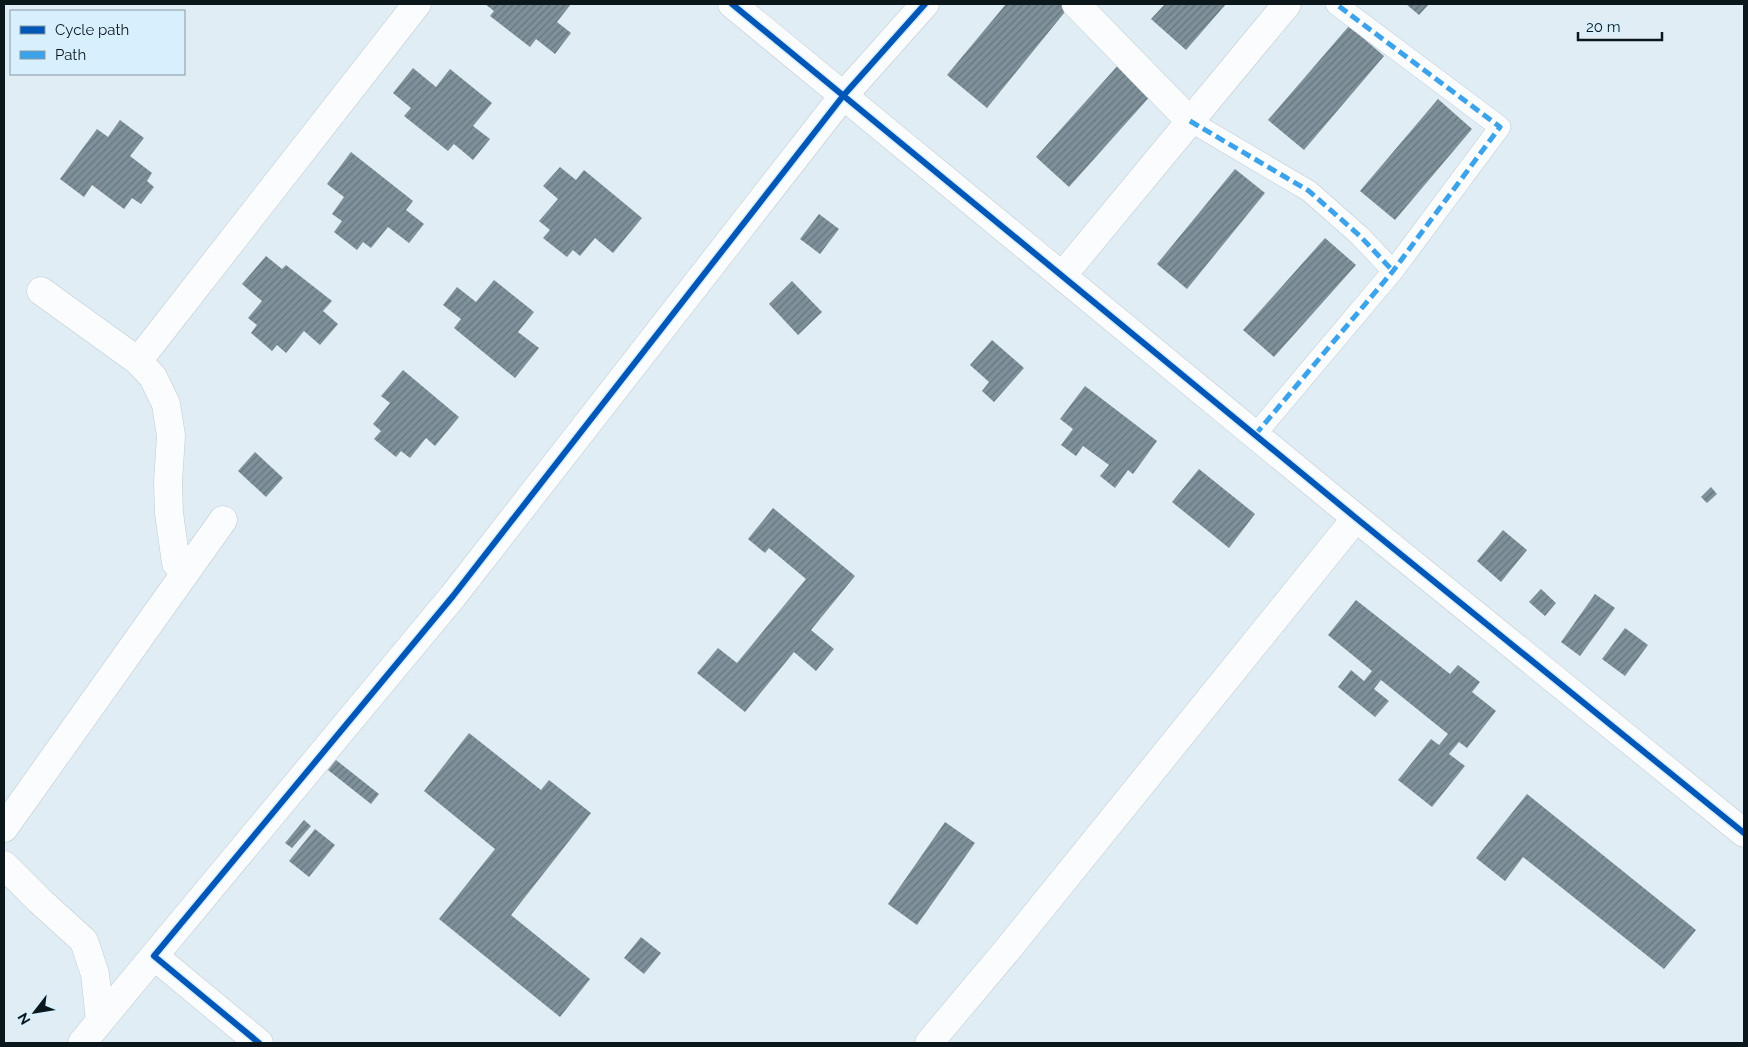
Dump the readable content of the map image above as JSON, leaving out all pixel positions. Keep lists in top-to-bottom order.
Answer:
{
  "legend": ["Cycle path", "Path"],
  "scale_bar": "20 m",
  "north": "bottom left"
}
